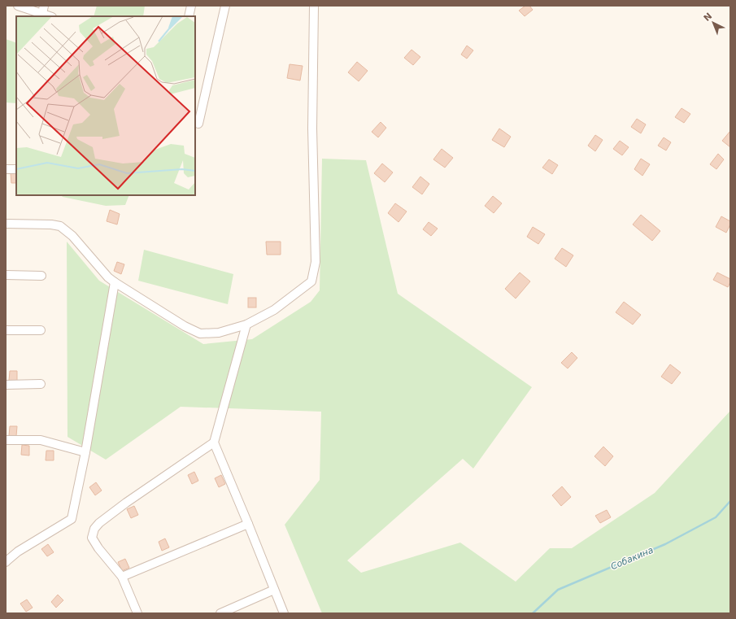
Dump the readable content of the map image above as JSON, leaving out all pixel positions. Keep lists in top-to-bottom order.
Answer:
{
  "water": ["Собакина"],
  "north": "top left"
}
